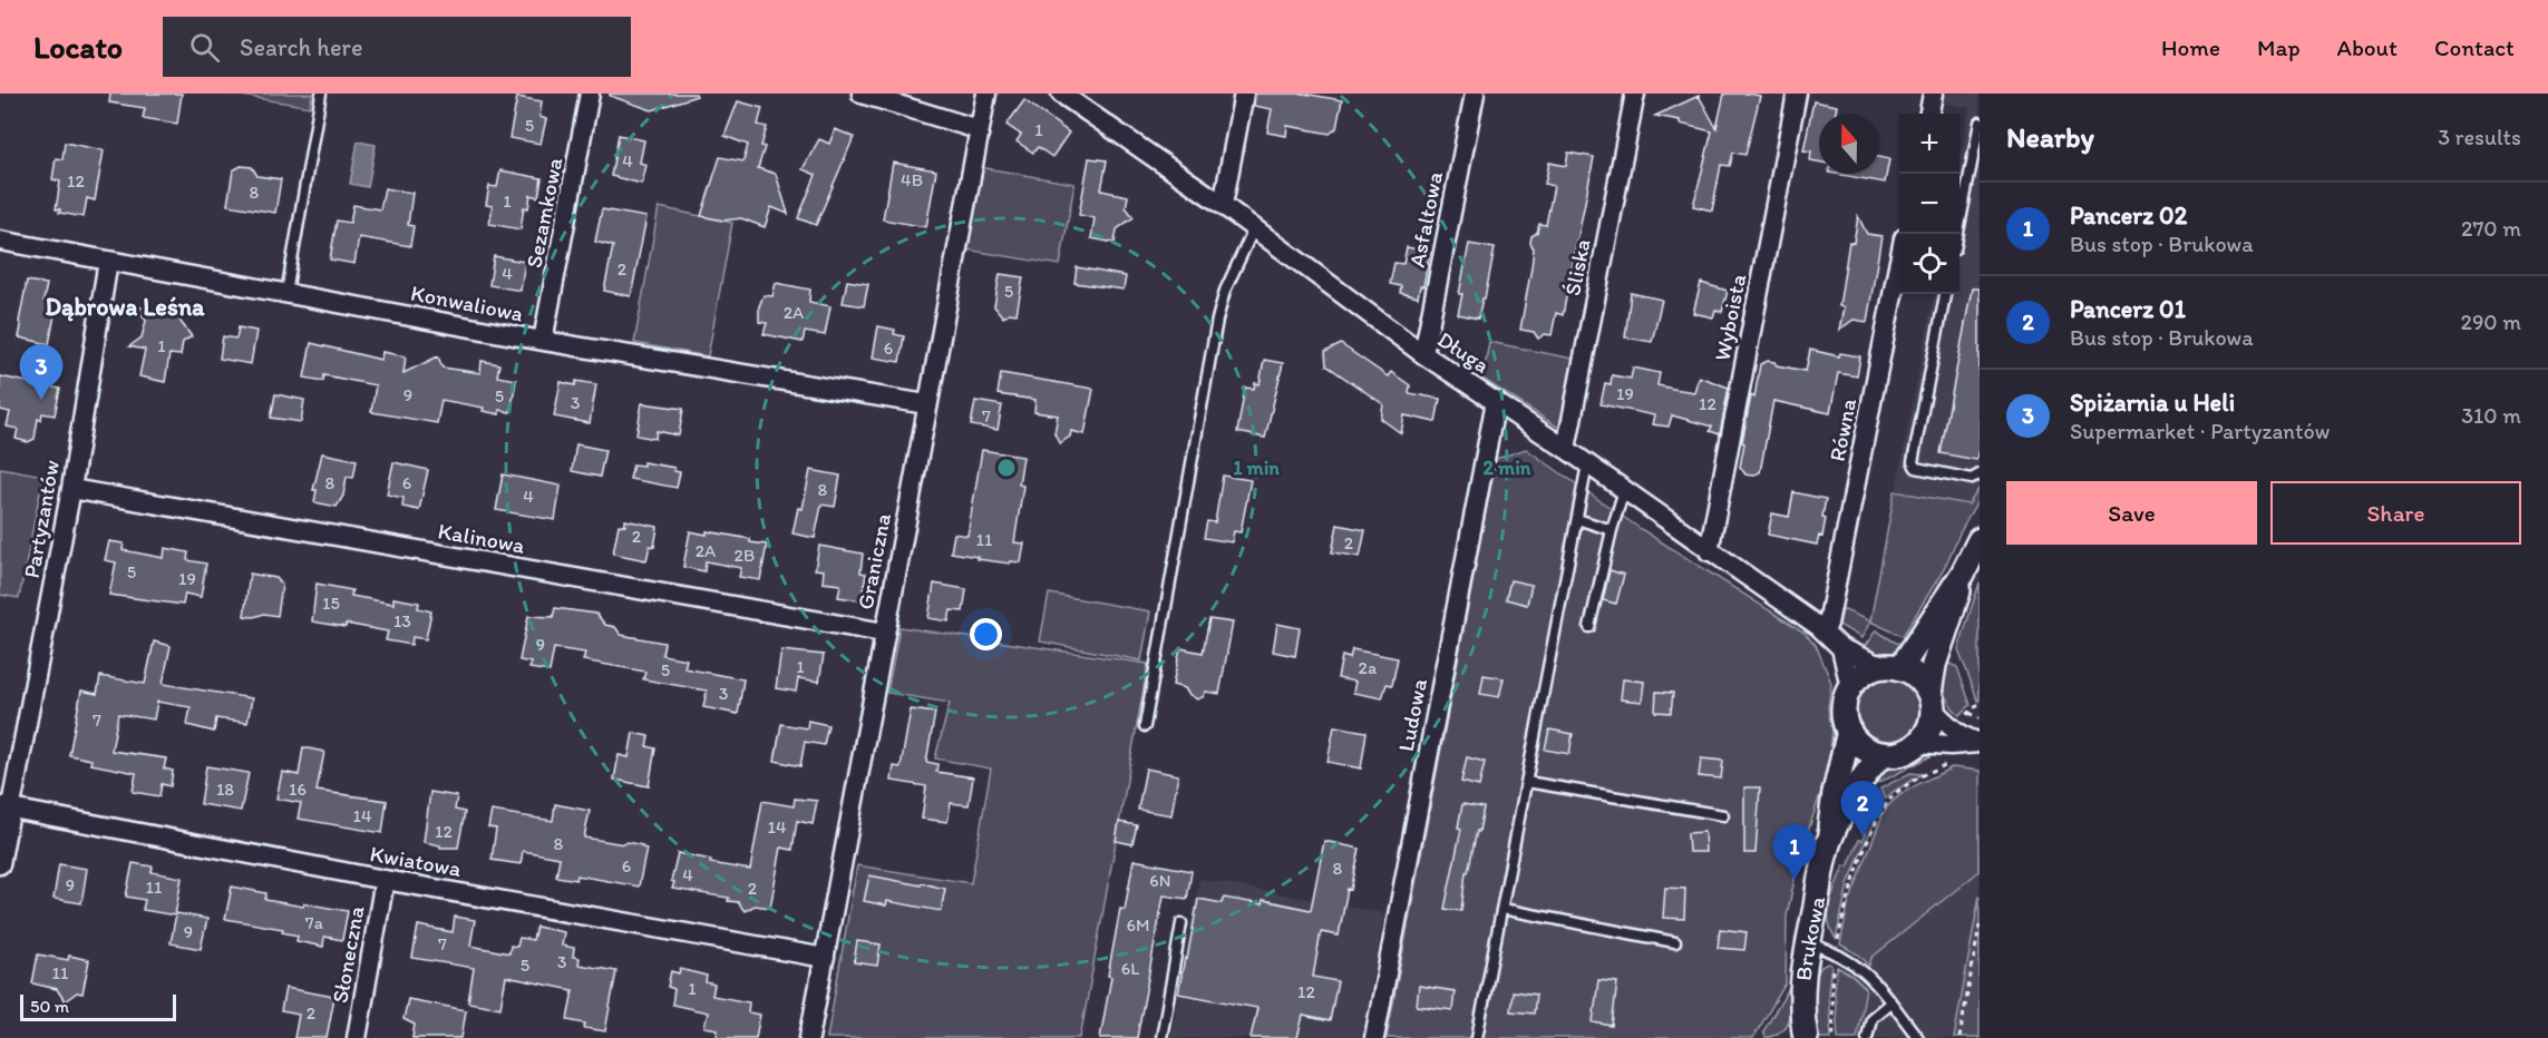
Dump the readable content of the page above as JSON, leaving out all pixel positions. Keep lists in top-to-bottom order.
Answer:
{
  "streets": {
    "street": [
      "Sezamkowa",
      "Asfaltowa",
      "Śliska",
      "Konwaliowa",
      "Wyboista",
      "Długa",
      "Równa",
      "Partyzantów",
      "Kalinowa",
      "Graniczna",
      "Ludowa",
      "Kwiatowa",
      "Brukowa",
      "Słoneczna"
    ]
  },
  "crossings": [
    ["Sezamkowa", "Konwaliowa"],
    ["Asfaltowa", "Długa"],
    ["Śliska", "Długa"],
    ["Konwaliowa", "Partyzantów"],
    ["Konwaliowa", "Graniczna"],
    ["Wyboista", "Długa"],
    ["Długa", "Równa"],
    ["Długa", "Ludowa"],
    ["Długa", "Brukowa"],
    ["Partyzantów", "Kalinowa"],
    ["Partyzantów", "Kwiatowa"],
    ["Kalinowa", "Graniczna"],
    ["Graniczna", "Kwiatowa"],
    ["Kwiatowa", "Słoneczna"]
  ],
  "districts": ["Dąbrowa Leśna"],
  "house_numbers": [
    "5",
    "1",
    "4",
    "4B",
    "12",
    "8",
    "1",
    "2",
    "4",
    "5",
    "2A",
    "1",
    "6",
    "19",
    "9",
    "5",
    "3",
    "12",
    "7",
    "8",
    "6",
    "8",
    "4",
    "2",
    "11",
    "2",
    "2A",
    "2B",
    "5",
    "19",
    "15",
    "13",
    "9",
    "1",
    "2a",
    "5",
    "3",
    "7",
    "18",
    "16",
    "14",
    "14",
    "12",
    "8",
    "6",
    "8",
    "4",
    "6N",
    "9",
    "11",
    "2",
    "7a",
    "6M",
    "9",
    "7",
    "3",
    "5",
    "6L",
    "11",
    "1",
    "12",
    "2"
  ],
  "scale_bar": "50 m",
  "north": "top",
  "page": {
    "header": "Locato",
    "search": "Search here",
    "nav": [
      "Home",
      "Map",
      "About",
      "Contact"
    ],
    "heading": ["Nearby", "3 results"],
    "map_buttons": ["+", "−"],
    "list": [
      {
        "mark": "1",
        "name": "Pancerz 02",
        "note": "Bus stop · Brukowa",
        "value": "270 m"
      },
      {
        "mark": "2",
        "name": "Pancerz 01",
        "note": "Bus stop · Brukowa",
        "value": "290 m"
      },
      {
        "mark": "3",
        "name": "Spiżarnia u Heli",
        "note": "Supermarket · Partyzantów",
        "value": "310 m"
      }
    ],
    "pins": ["3", "2", "1"],
    "buttons": ["Save", "Share"],
    "scale": "50 m"
  },
  "rings": ["1 min", "2 min"]
}
